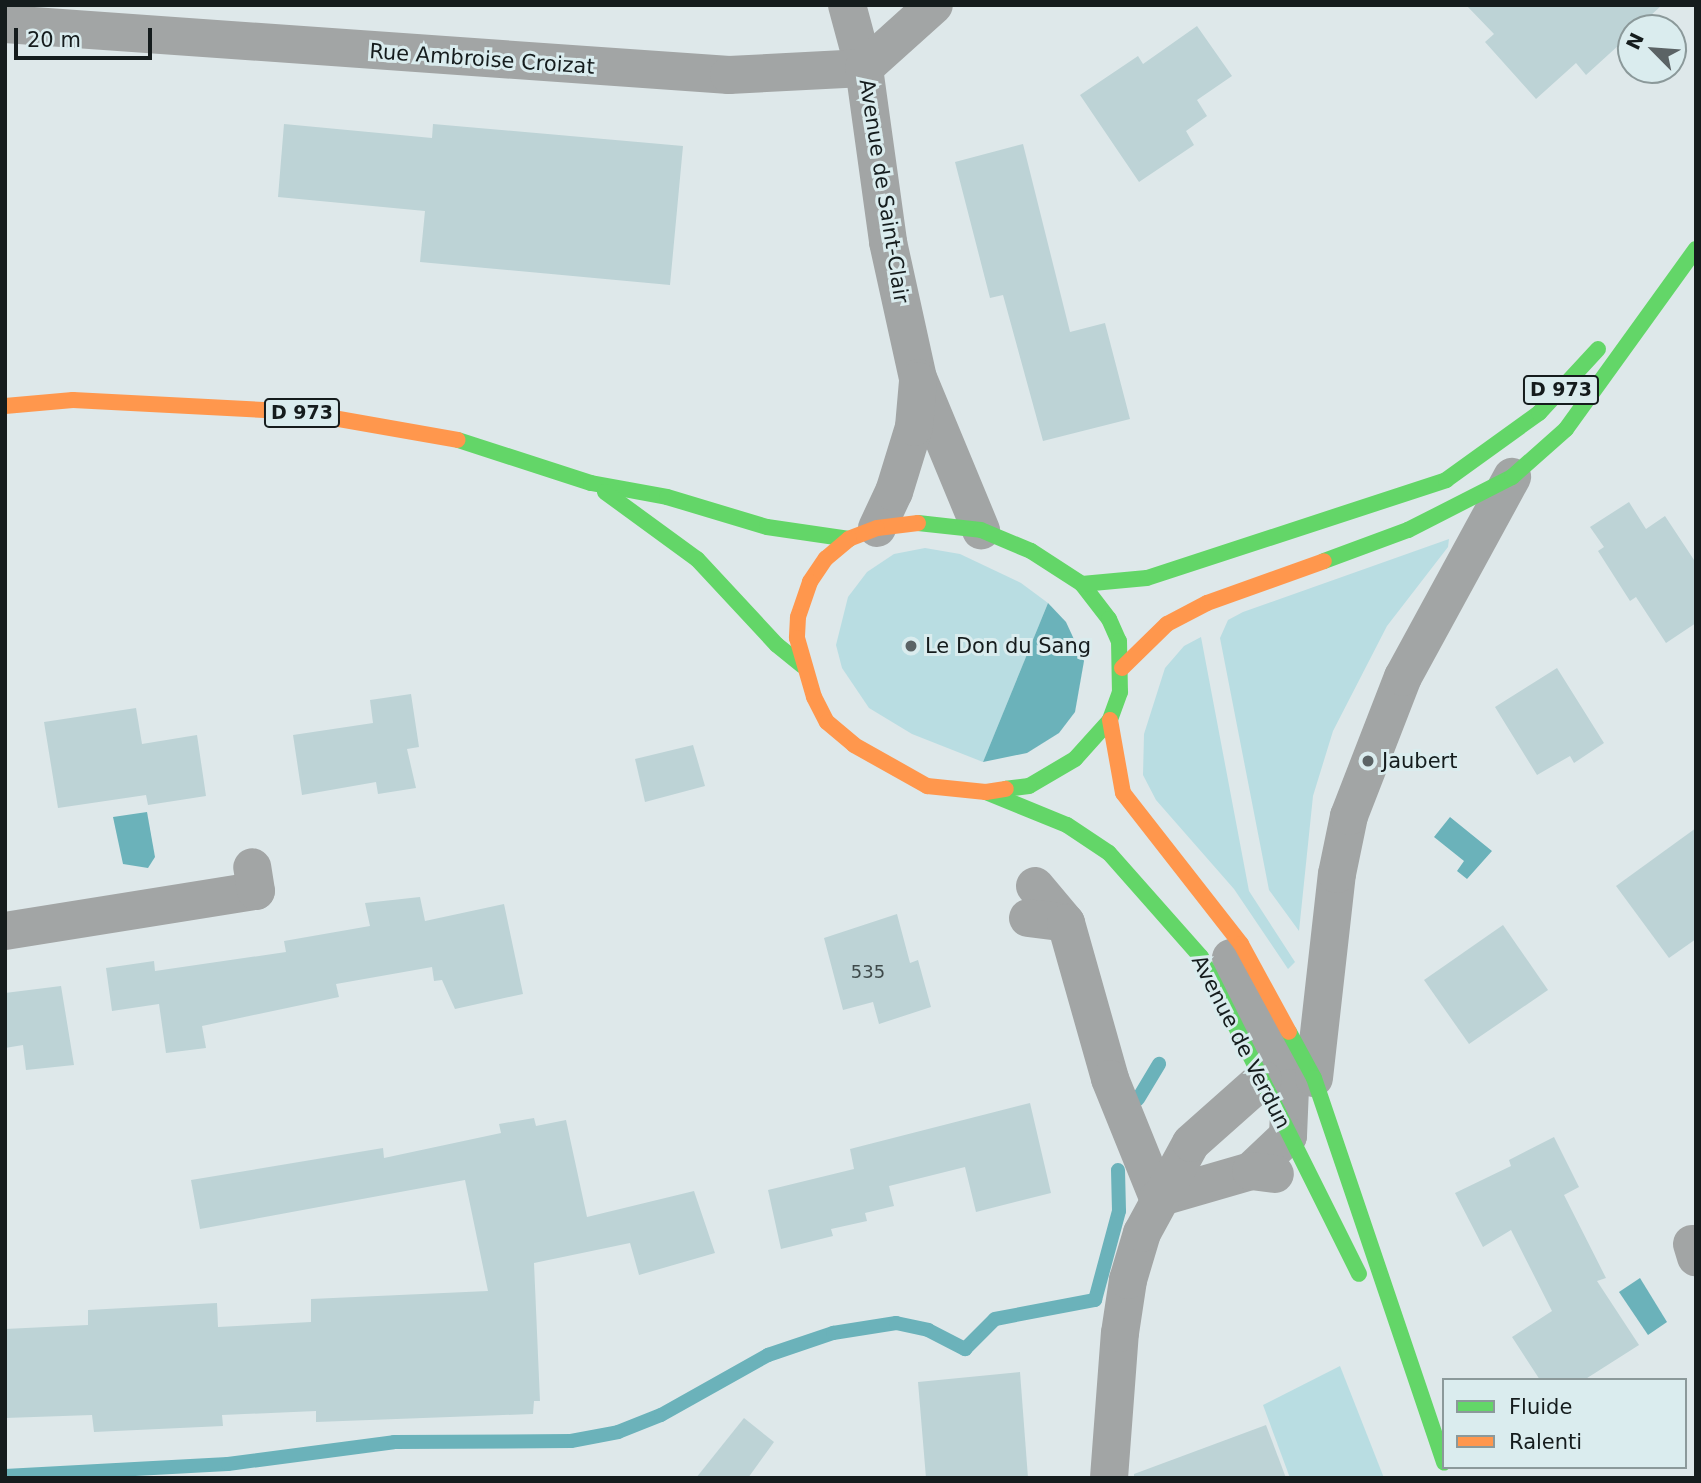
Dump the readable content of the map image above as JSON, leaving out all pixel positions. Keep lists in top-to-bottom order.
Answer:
{
  "streets": {
    "main road": ["D 973", "Avenue de Verdun"],
    "street": ["Rue Ambroise Croizat", "Avenue de Saint-Clair"]
  },
  "crossings": [
    ["Rue Ambroise Croizat", "Avenue de Saint-Clair"],
    ["Avenue de Saint-Clair", "D 973"]
  ],
  "places": ["Le Don du Sang", "Jaubert"],
  "house_numbers": ["535"],
  "legend": ["Fluide", "Ralenti"],
  "scale_bar": "20 m",
  "north": "top left"
}
